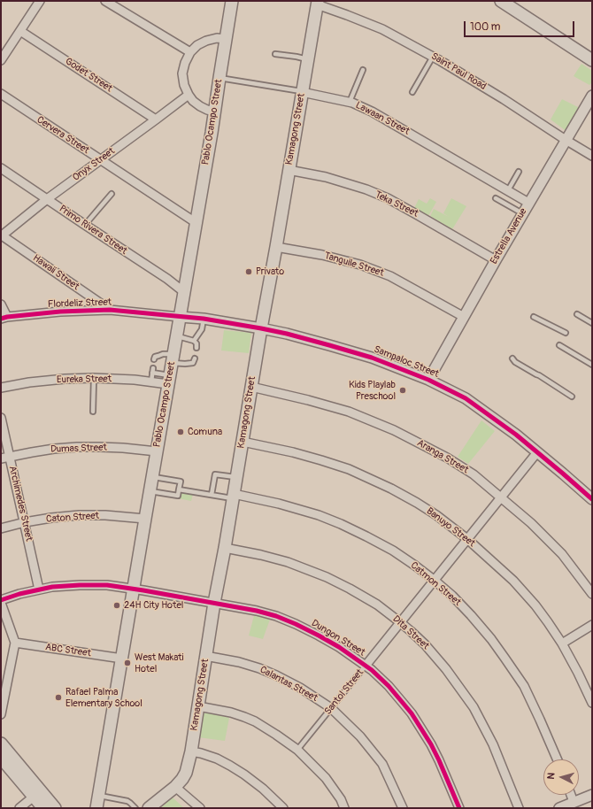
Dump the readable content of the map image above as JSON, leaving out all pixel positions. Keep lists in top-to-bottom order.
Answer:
{
  "streets": {
    "main road": ["Pablo Ocampo Street", "Kamagong Street"],
    "street": [
      "Saint Paul Road",
      "Godet Street",
      "Lawaan Street",
      "Cervera Street",
      "Onyx Street",
      "Teka Street",
      "Primo Rivera Street",
      "Estrella Avenue",
      "Tanguile Street",
      "Hawaii Street",
      "Flordeliz Street",
      "Sampaloc Street",
      "Eureka Street",
      "Dumas Street",
      "Aranga Street",
      "Archimedes Street",
      "Caton Street",
      "Banuyo Street",
      "Catmon Street",
      "Dita Street",
      "Dungon Street",
      "ABC Street",
      "Calantas Street",
      "Santol Street"
    ]
  },
  "crossings": [
    ["Saint Paul Road", "Kamagong Street"],
    ["Saint Paul Road", "Estrella Avenue"],
    ["Godet Street", "Onyx Street"],
    ["Lawaan Street", "Pablo Ocampo Street"],
    ["Lawaan Street", "Kamagong Street"],
    ["Lawaan Street", "Estrella Avenue"],
    ["Pablo Ocampo Street", "Cervera Street"],
    ["Pablo Ocampo Street", "Primo Rivera Street"],
    ["Pablo Ocampo Street", "Flordeliz Street"],
    ["Pablo Ocampo Street", "Sampaloc Street"],
    ["Pablo Ocampo Street", "Eureka Street"],
    ["Pablo Ocampo Street", "Dumas Street"],
    ["Pablo Ocampo Street", "Caton Street"],
    ["Pablo Ocampo Street", "Dungon Street"],
    ["Pablo Ocampo Street", "ABC Street"],
    ["Kamagong Street", "Teka Street"],
    ["Kamagong Street", "Tanguile Street"],
    ["Kamagong Street", "Sampaloc Street"],
    ["Kamagong Street", "Aranga Street"],
    ["Kamagong Street", "Banuyo Street"],
    ["Kamagong Street", "Catmon Street"],
    ["Kamagong Street", "Dita Street"],
    ["Kamagong Street", "Dungon Street"],
    ["Kamagong Street", "Calantas Street"],
    ["Cervera Street", "Onyx Street"],
    ["Onyx Street", "Primo Rivera Street"],
    ["Onyx Street", "Hawaii Street"],
    ["Teka Street", "Estrella Avenue"],
    ["Estrella Avenue", "Tanguile Street"],
    ["Estrella Avenue", "Sampaloc Street"],
    ["Hawaii Street", "Flordeliz Street"],
    ["Flordeliz Street", "Sampaloc Street"],
    ["Sampaloc Street", "Santol Street"],
    ["Dumas Street", "Archimedes Street"],
    ["Aranga Street", "Santol Street"],
    ["Archimedes Street", "Caton Street"],
    ["Archimedes Street", "Dungon Street"],
    ["Banuyo Street", "Santol Street"],
    ["Catmon Street", "Santol Street"],
    ["Dita Street", "Santol Street"],
    ["Dungon Street", "Santol Street"],
    ["Calantas Street", "Santol Street"]
  ],
  "places": [
    "Privato",
    "Kids Playlab Preschool",
    "Comuna",
    "24H City Hotel",
    "West Makati Hotel",
    "Rafael Palma Elementary School"
  ],
  "scale_bar": "100 m",
  "north": "left"
}
